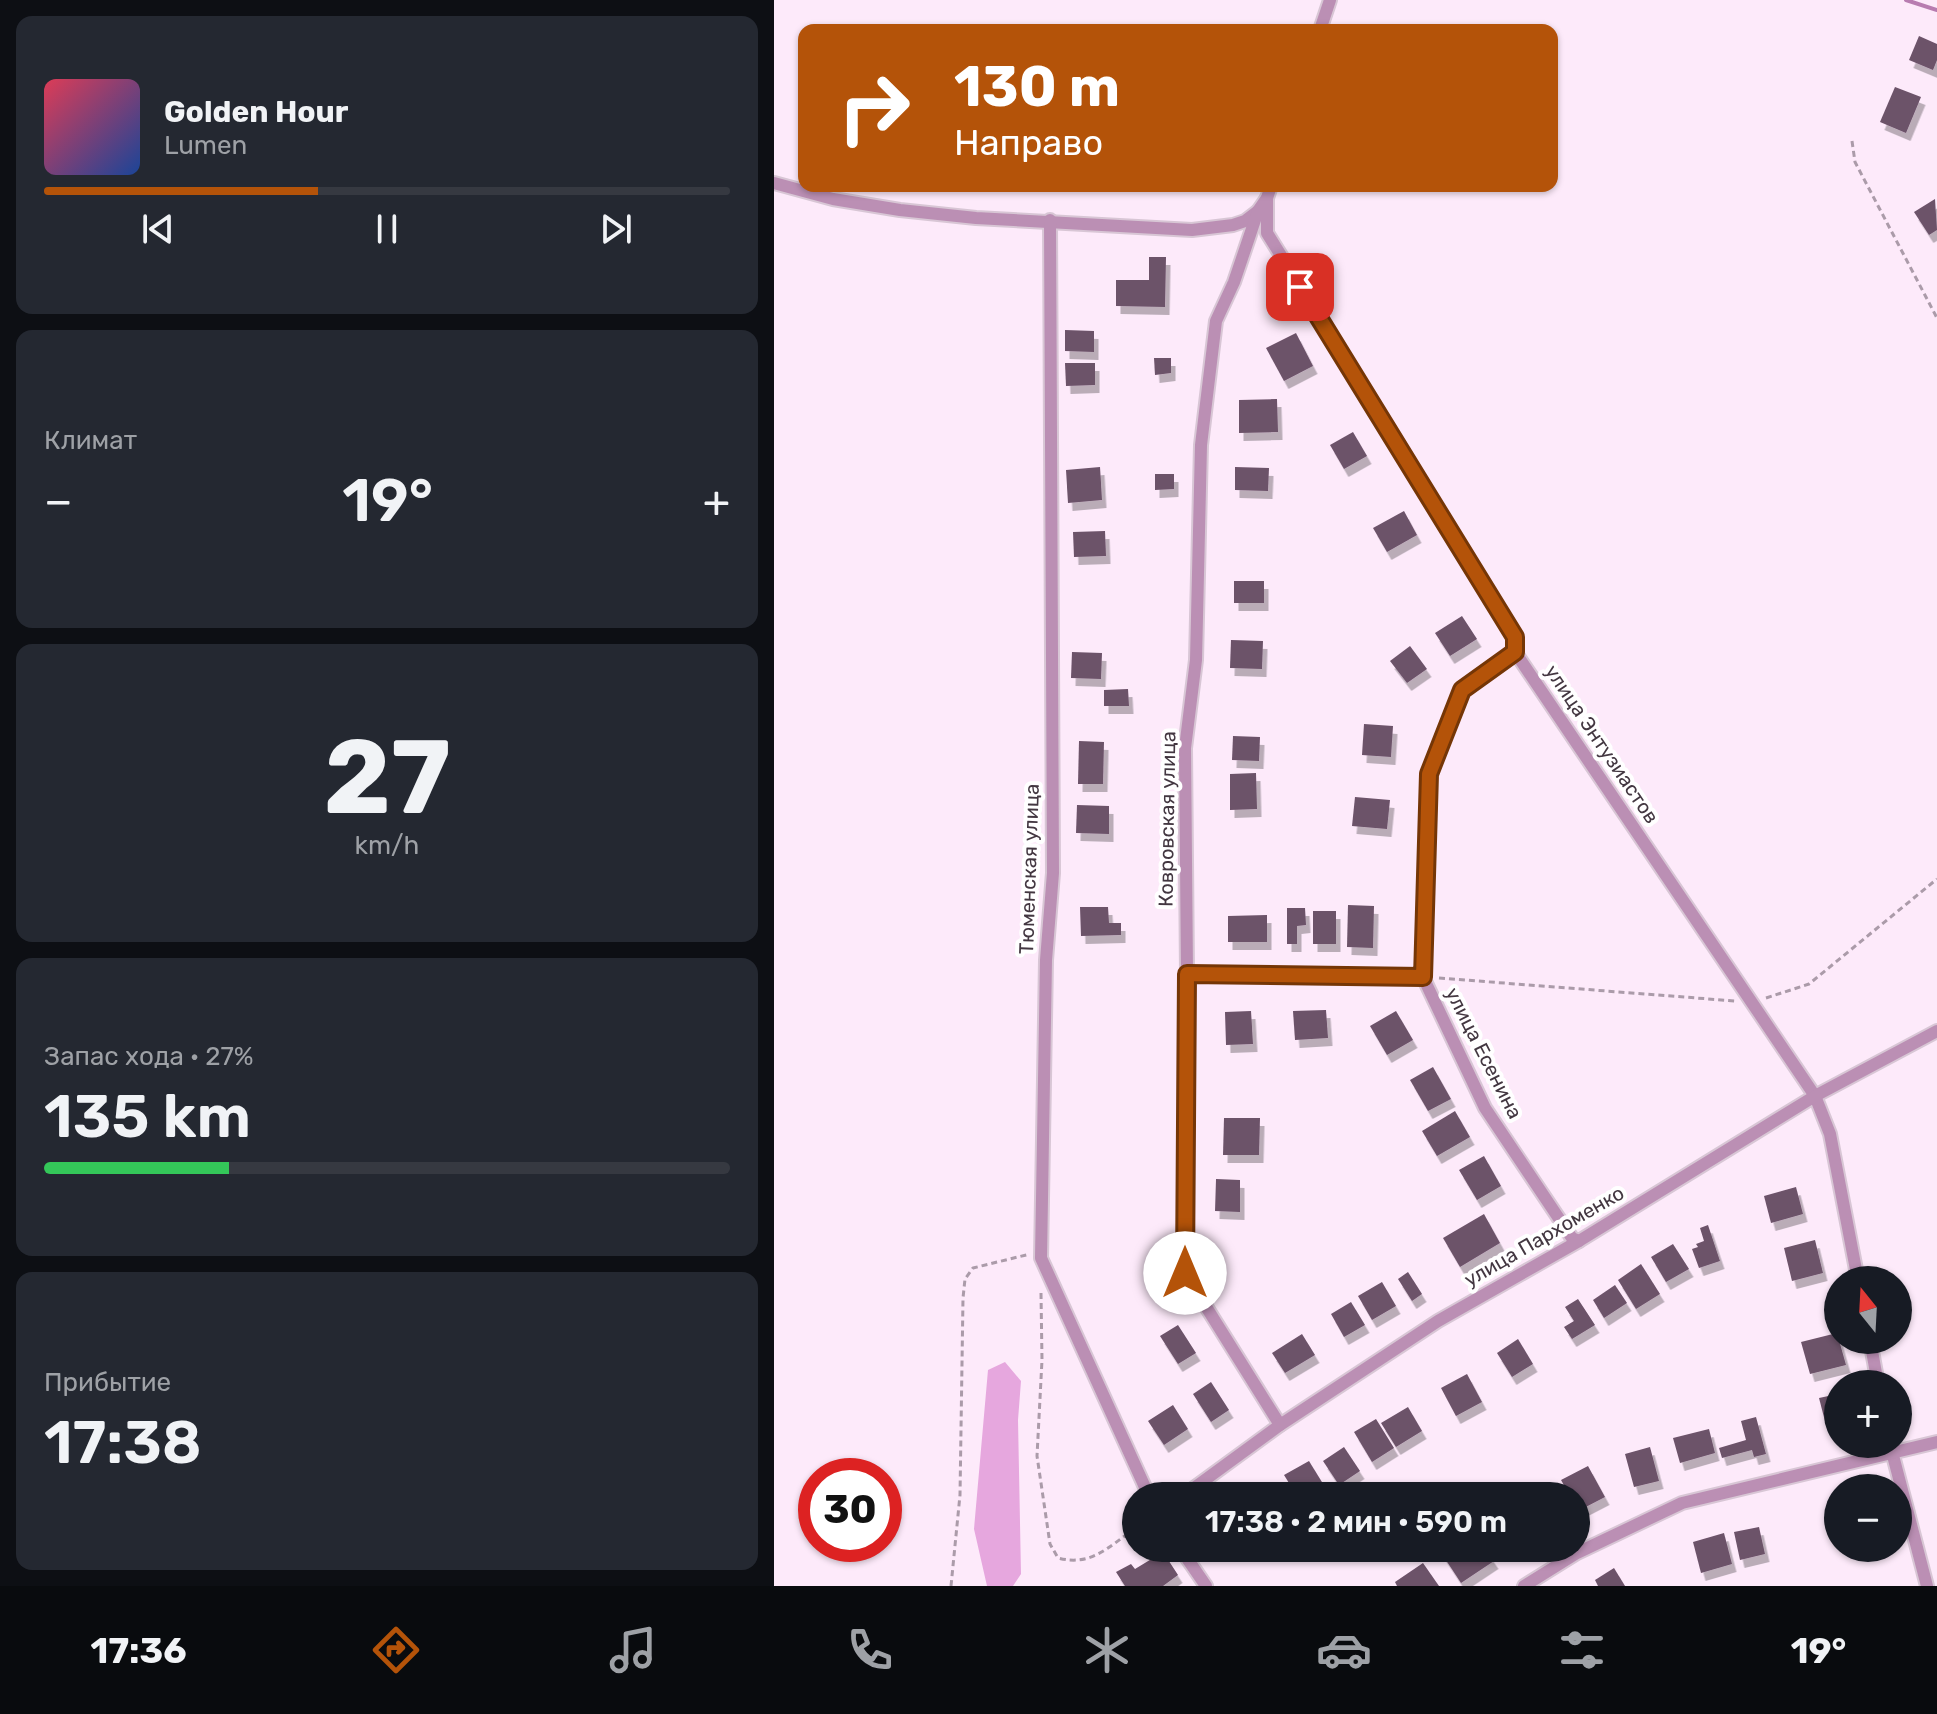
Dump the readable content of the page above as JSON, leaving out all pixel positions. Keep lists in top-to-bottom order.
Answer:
{
  "streets": {
    "street": [
      "улица Энтузиастов",
      "Ковровская улица",
      "Тюменская улица",
      "улица Есенина",
      "улица Пархоменко"
    ]
  },
  "crossings": [
    ["улица Энтузиастов", "Ковровская улица"],
    ["улица Энтузиастов", "улица Есенина"],
    ["улица Энтузиастов", "улица Пархоменко"],
    ["Ковровская улица", "улица Пархоменко"],
    ["улица Есенина", "улица Пархоменко"]
  ],
  "north": "top",
  "page": {
    "turn": ["130 m", "Направо"],
    "song": ["Golden Hour", "Lumen"],
    "tile": [
      "Климат",
      ["27", "km/h"],
      ["Запас хода · 27%", "135 km"],
      ["Прибытие", "17:38"]
    ],
    "heat": ["−", "19°", "+"],
    "map_buttons": ["+", "−"],
    "limit": "30",
    "trip": "17:38 · 2 мин · 590 m",
    "tabs": ["17:36", "19°"]
  }
}
